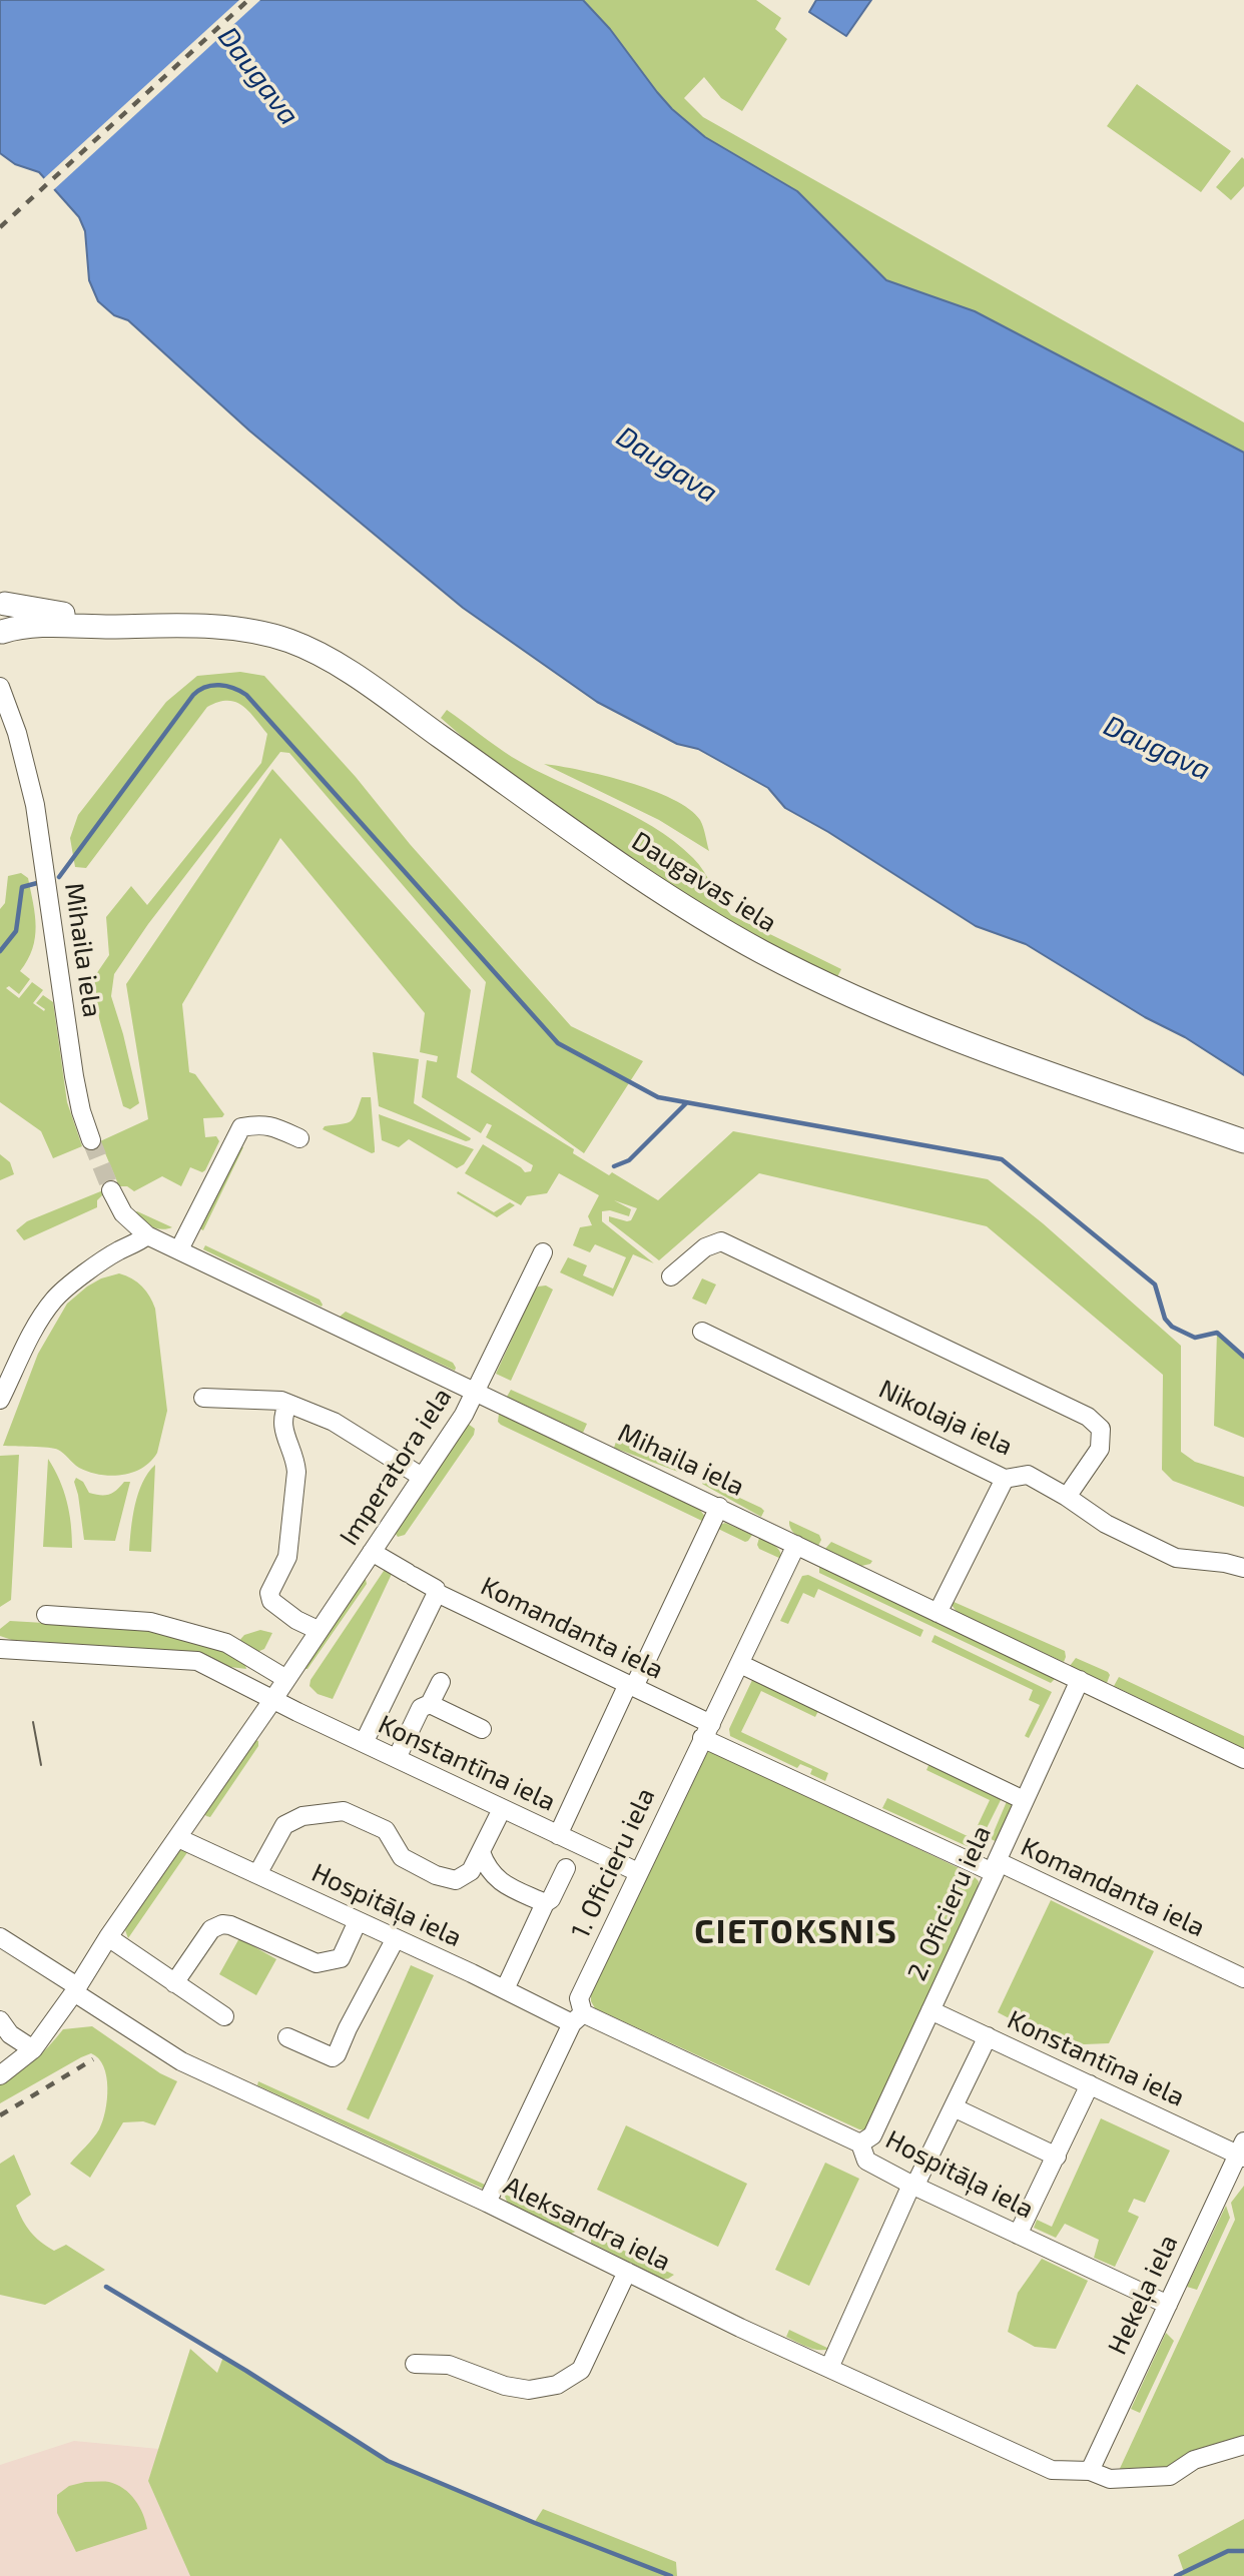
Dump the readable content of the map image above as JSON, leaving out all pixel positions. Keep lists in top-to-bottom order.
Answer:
{
  "streets": {
    "main road": ["Daugavas iela"],
    "street": [
      "Mihaila iela",
      "Nikolaja iela",
      "Imperatora iela",
      "Komandanta iela",
      "Konstantīna iela",
      "1. Oficieru iela",
      "2. Oficieru iela",
      "Hospitāļa iela",
      "Aleksandra iela",
      "Hekeļa iela"
    ]
  },
  "crossings": [
    ["Mihaila iela", "Imperatora iela"],
    ["Mihaila iela", "1. Oficieru iela"],
    ["Mihaila iela", "2. Oficieru iela"],
    ["Imperatora iela", "Komandanta iela"],
    ["Imperatora iela", "Konstantīna iela"],
    ["Imperatora iela", "Hospitāļa iela"],
    ["Imperatora iela", "Aleksandra iela"],
    ["Komandanta iela", "1. Oficieru iela"],
    ["Komandanta iela", "2. Oficieru iela"],
    ["Konstantīna iela", "1. Oficieru iela"],
    ["Konstantīna iela", "2. Oficieru iela"],
    ["Konstantīna iela", "Hekeļa iela"],
    ["1. Oficieru iela", "Hospitāļa iela"],
    ["1. Oficieru iela", "Aleksandra iela"],
    ["2. Oficieru iela", "Hospitāļa iela"],
    ["Hospitāļa iela", "Hekeļa iela"],
    ["Aleksandra iela", "Hekeļa iela"]
  ],
  "districts": ["CIETOKSNIS"],
  "water": ["Daugava"]
}
